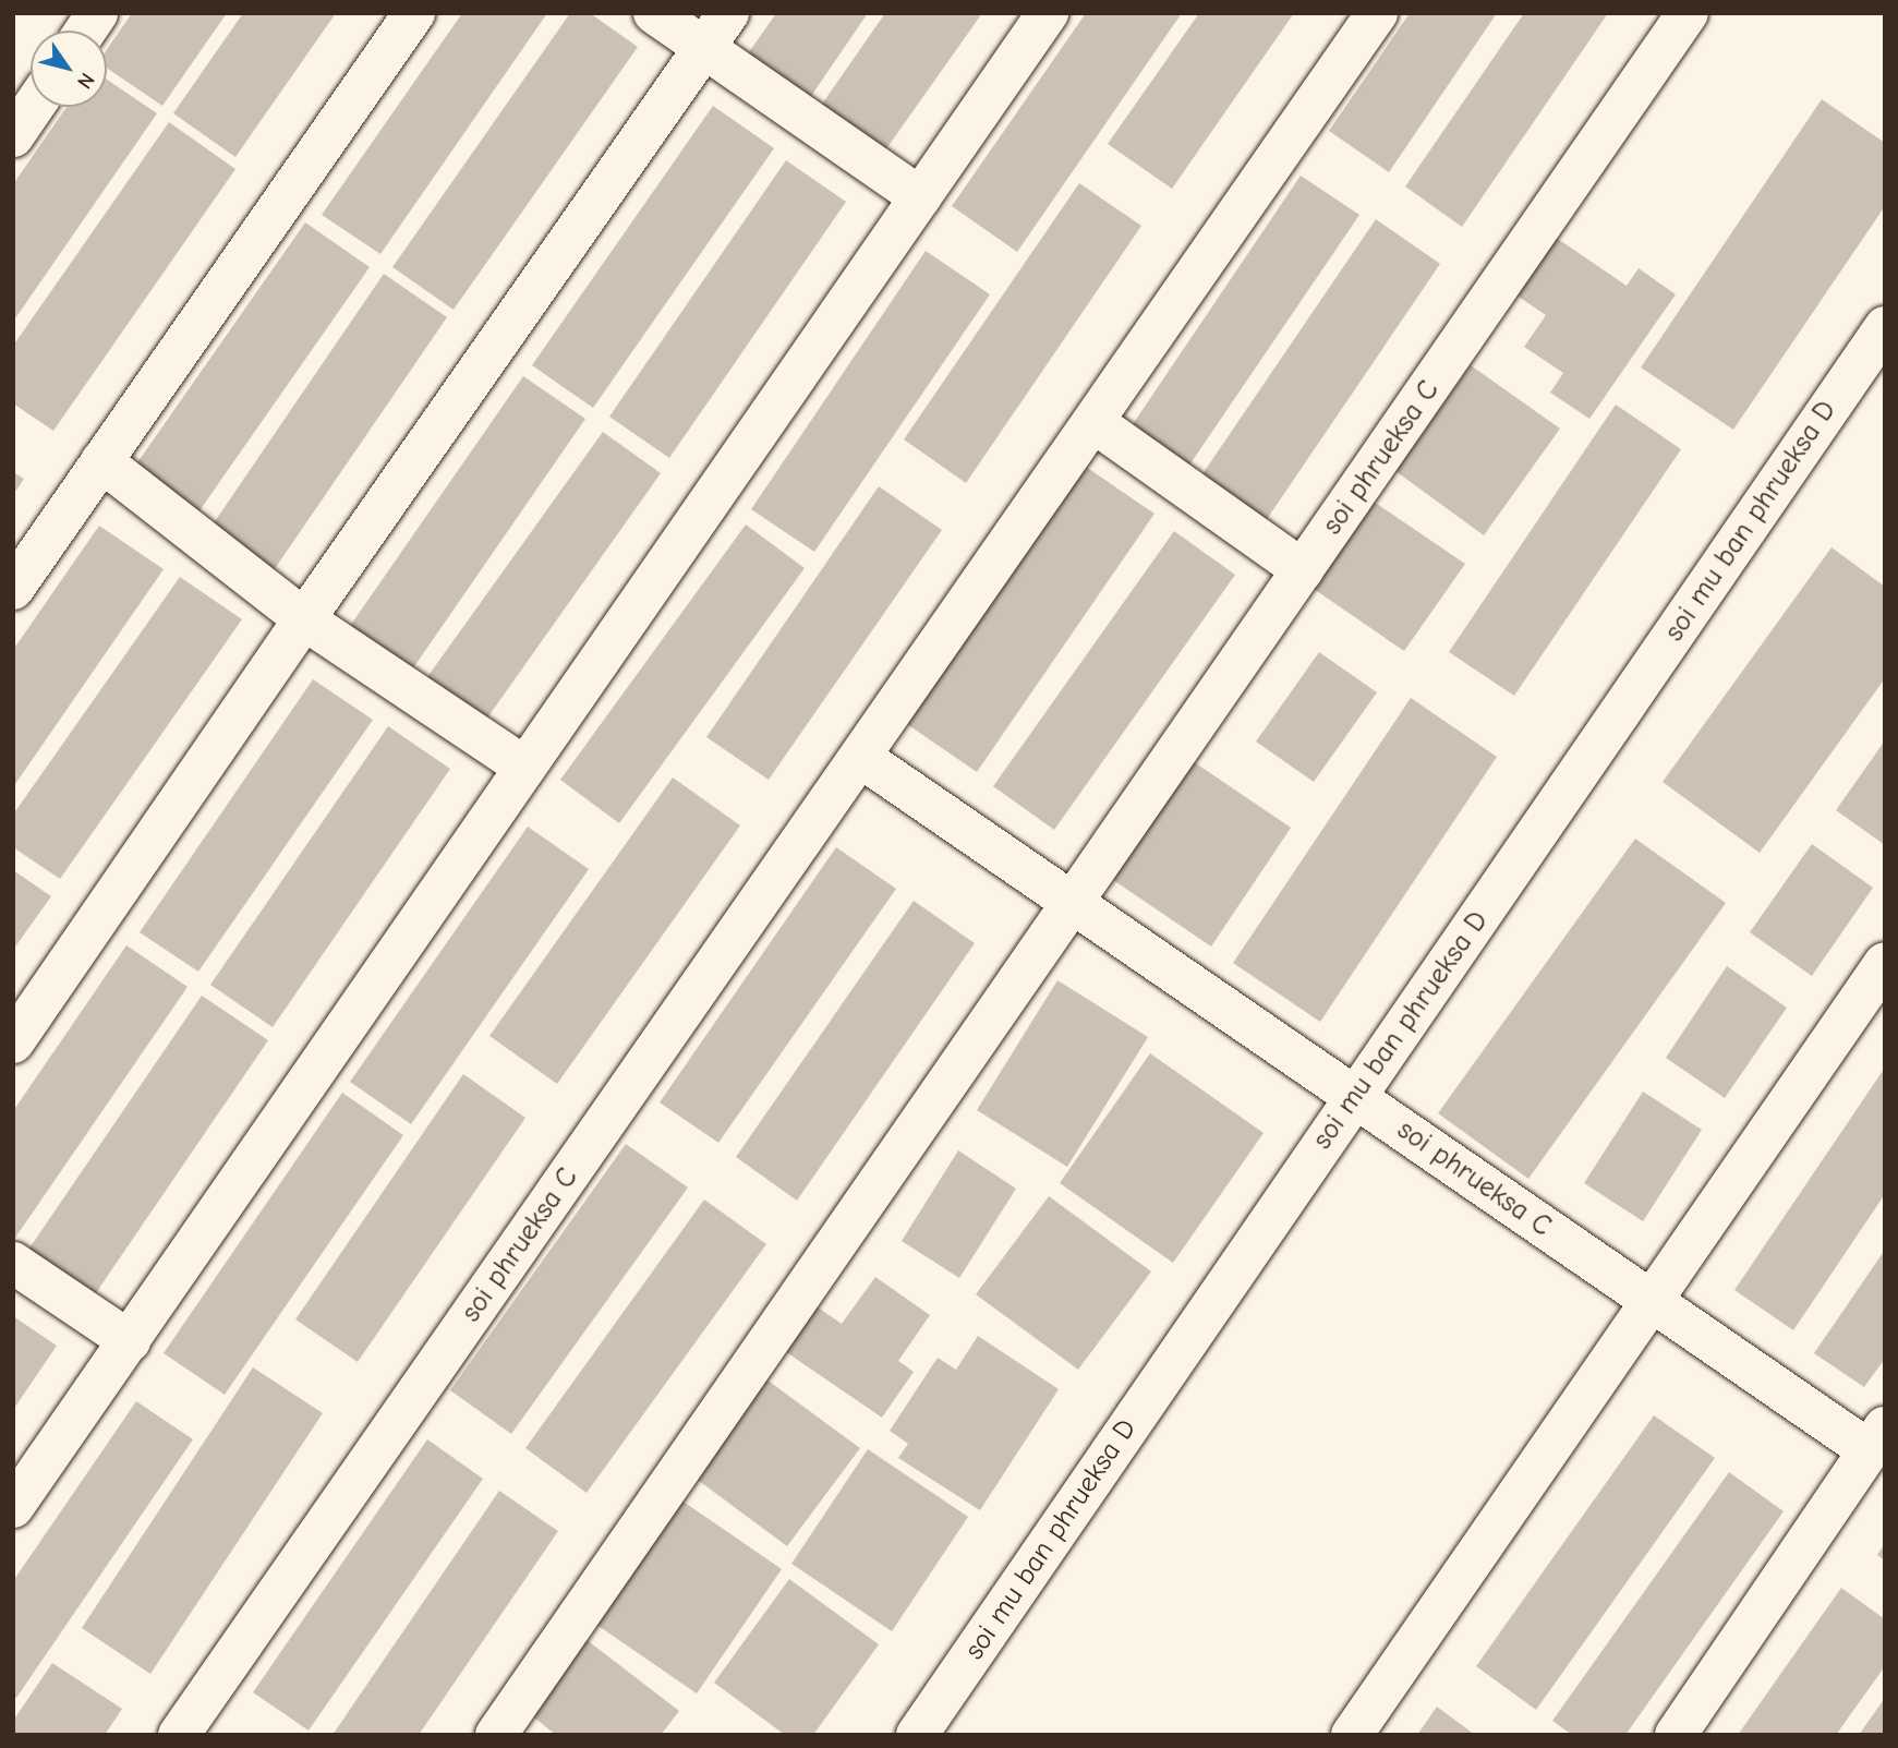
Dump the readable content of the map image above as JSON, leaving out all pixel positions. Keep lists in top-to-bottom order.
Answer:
{
  "streets": {
    "street": ["soi phrueksa C", "soi mu ban phrueksa D"]
  },
  "crossings": [
    ["soi phrueksa C", "soi mu ban phrueksa D"]
  ],
  "north": "bottom right"
}
